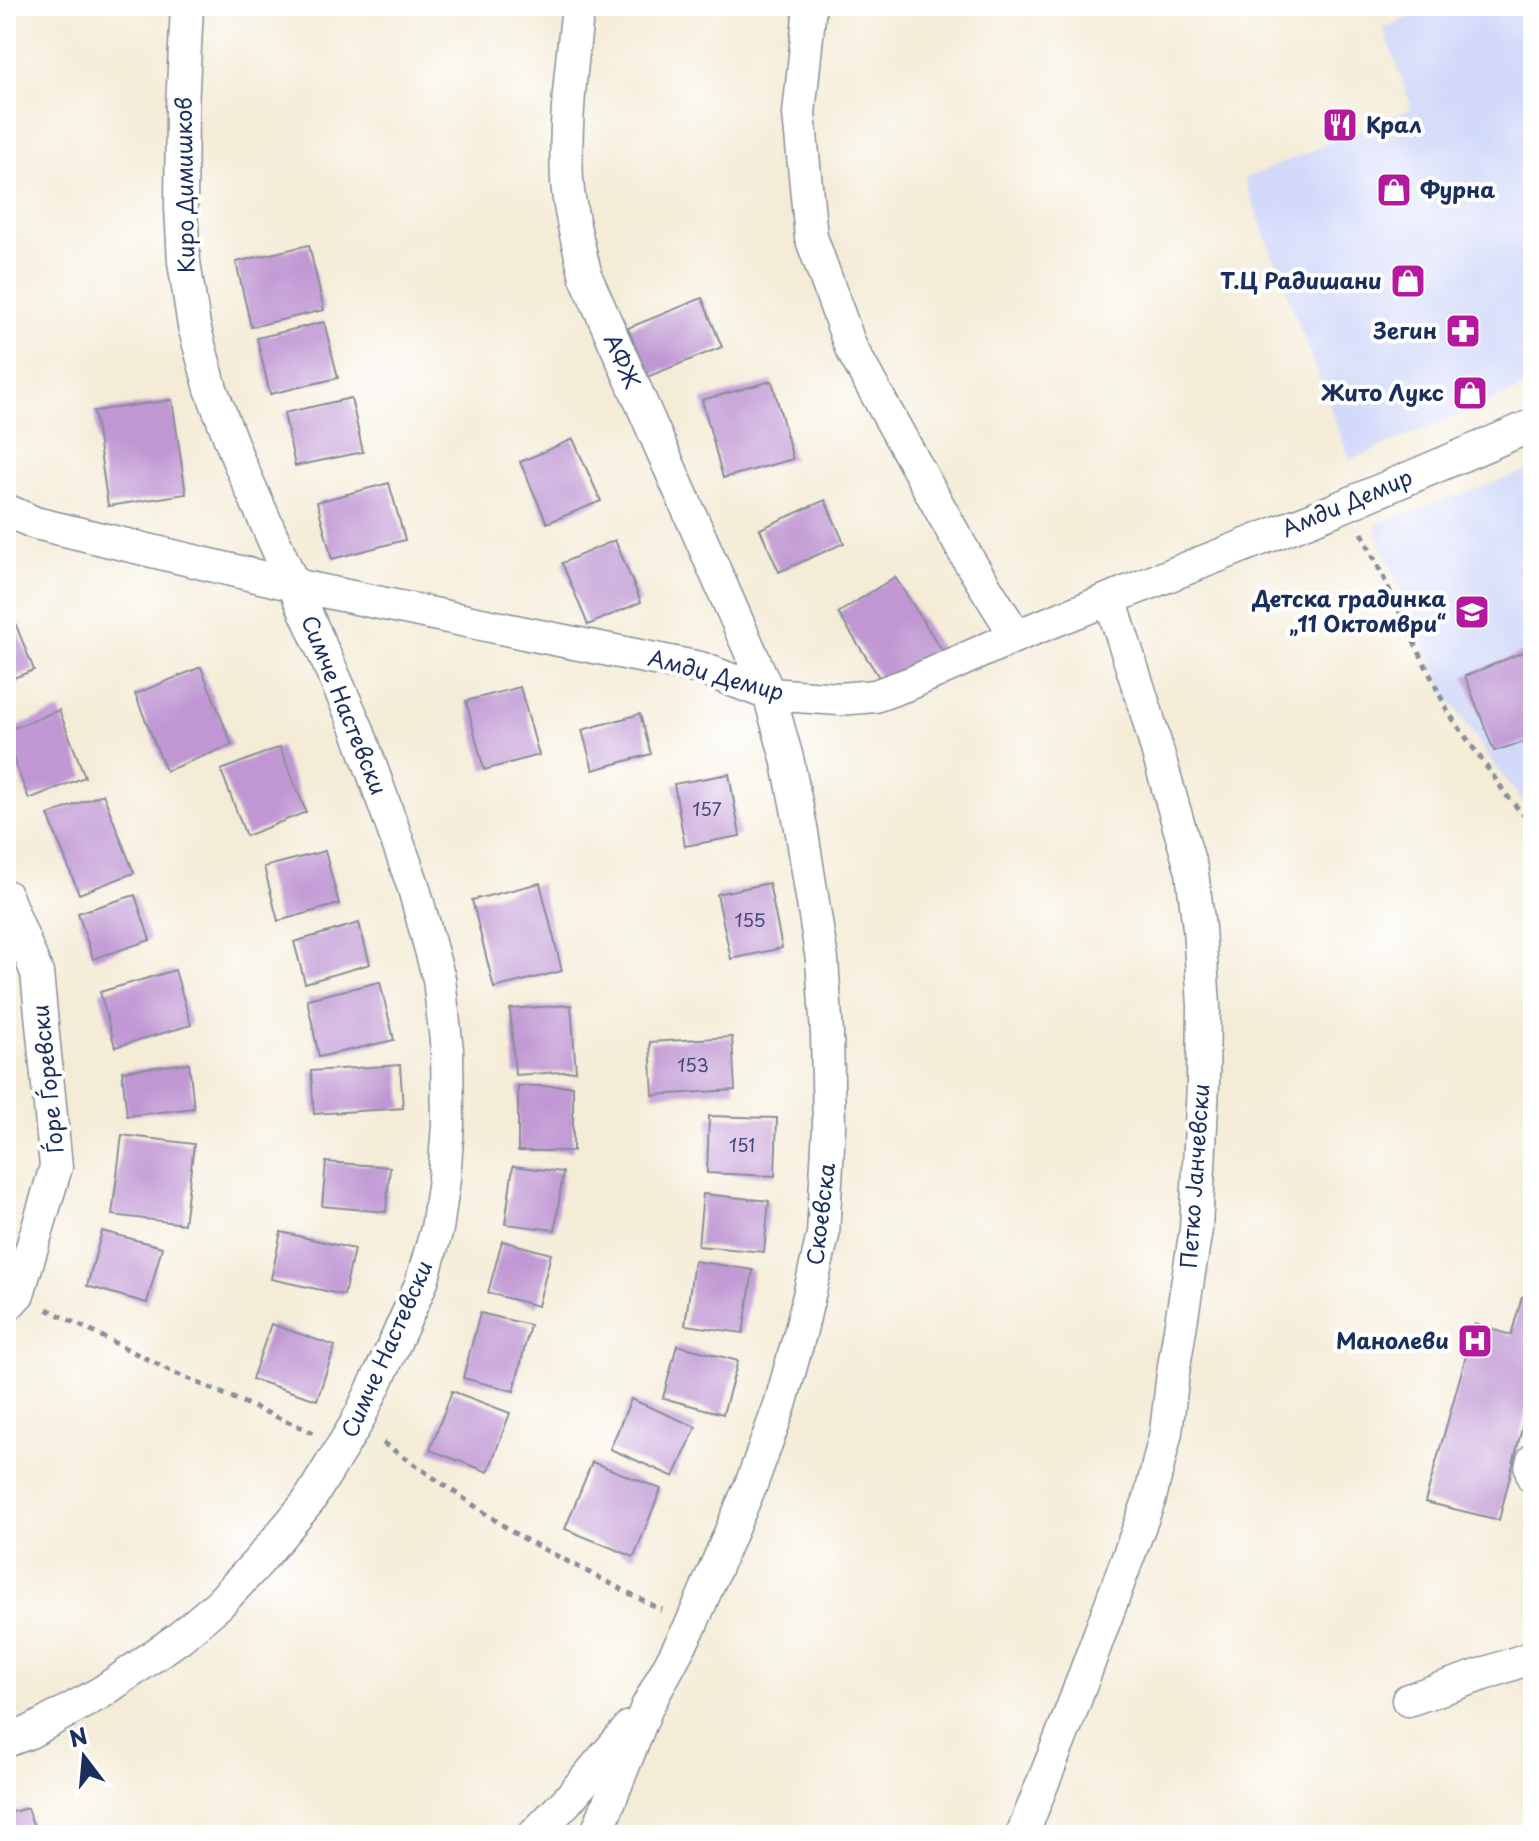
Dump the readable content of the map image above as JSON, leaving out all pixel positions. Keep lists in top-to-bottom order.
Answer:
{
  "streets": {
    "street": [
      "Киро Димишков",
      "АФЖ",
      "Амди Демир",
      "Симче Настевски",
      "Ѓоре Ѓоревски",
      "Петко Јанчевски",
      "Скоевска"
    ]
  },
  "crossings": [
    ["Киро Димишков", "Амди Демир"],
    ["Киро Димишков", "Симче Настевски"],
    ["АФЖ", "Амди Демир"],
    ["АФЖ", "Скоевска"],
    ["Амди Демир", "Симче Настевски"],
    ["Амди Демир", "Петко Јанчевски"],
    ["Амди Демир", "Скоевска"]
  ],
  "places": {
    "restaurant": ["Крал"],
    "shop": ["Фурна", "Т.Ц Радишани", "Жито Лукс"],
    "pharmacy": ["Зегин"],
    "school or university": ["Детска градинка „11 Октомври“"],
    "hospital": ["Манолеви"]
  },
  "house_numbers": [
    "157",
    "155",
    "153",
    "151"
  ],
  "north": "top"
}
